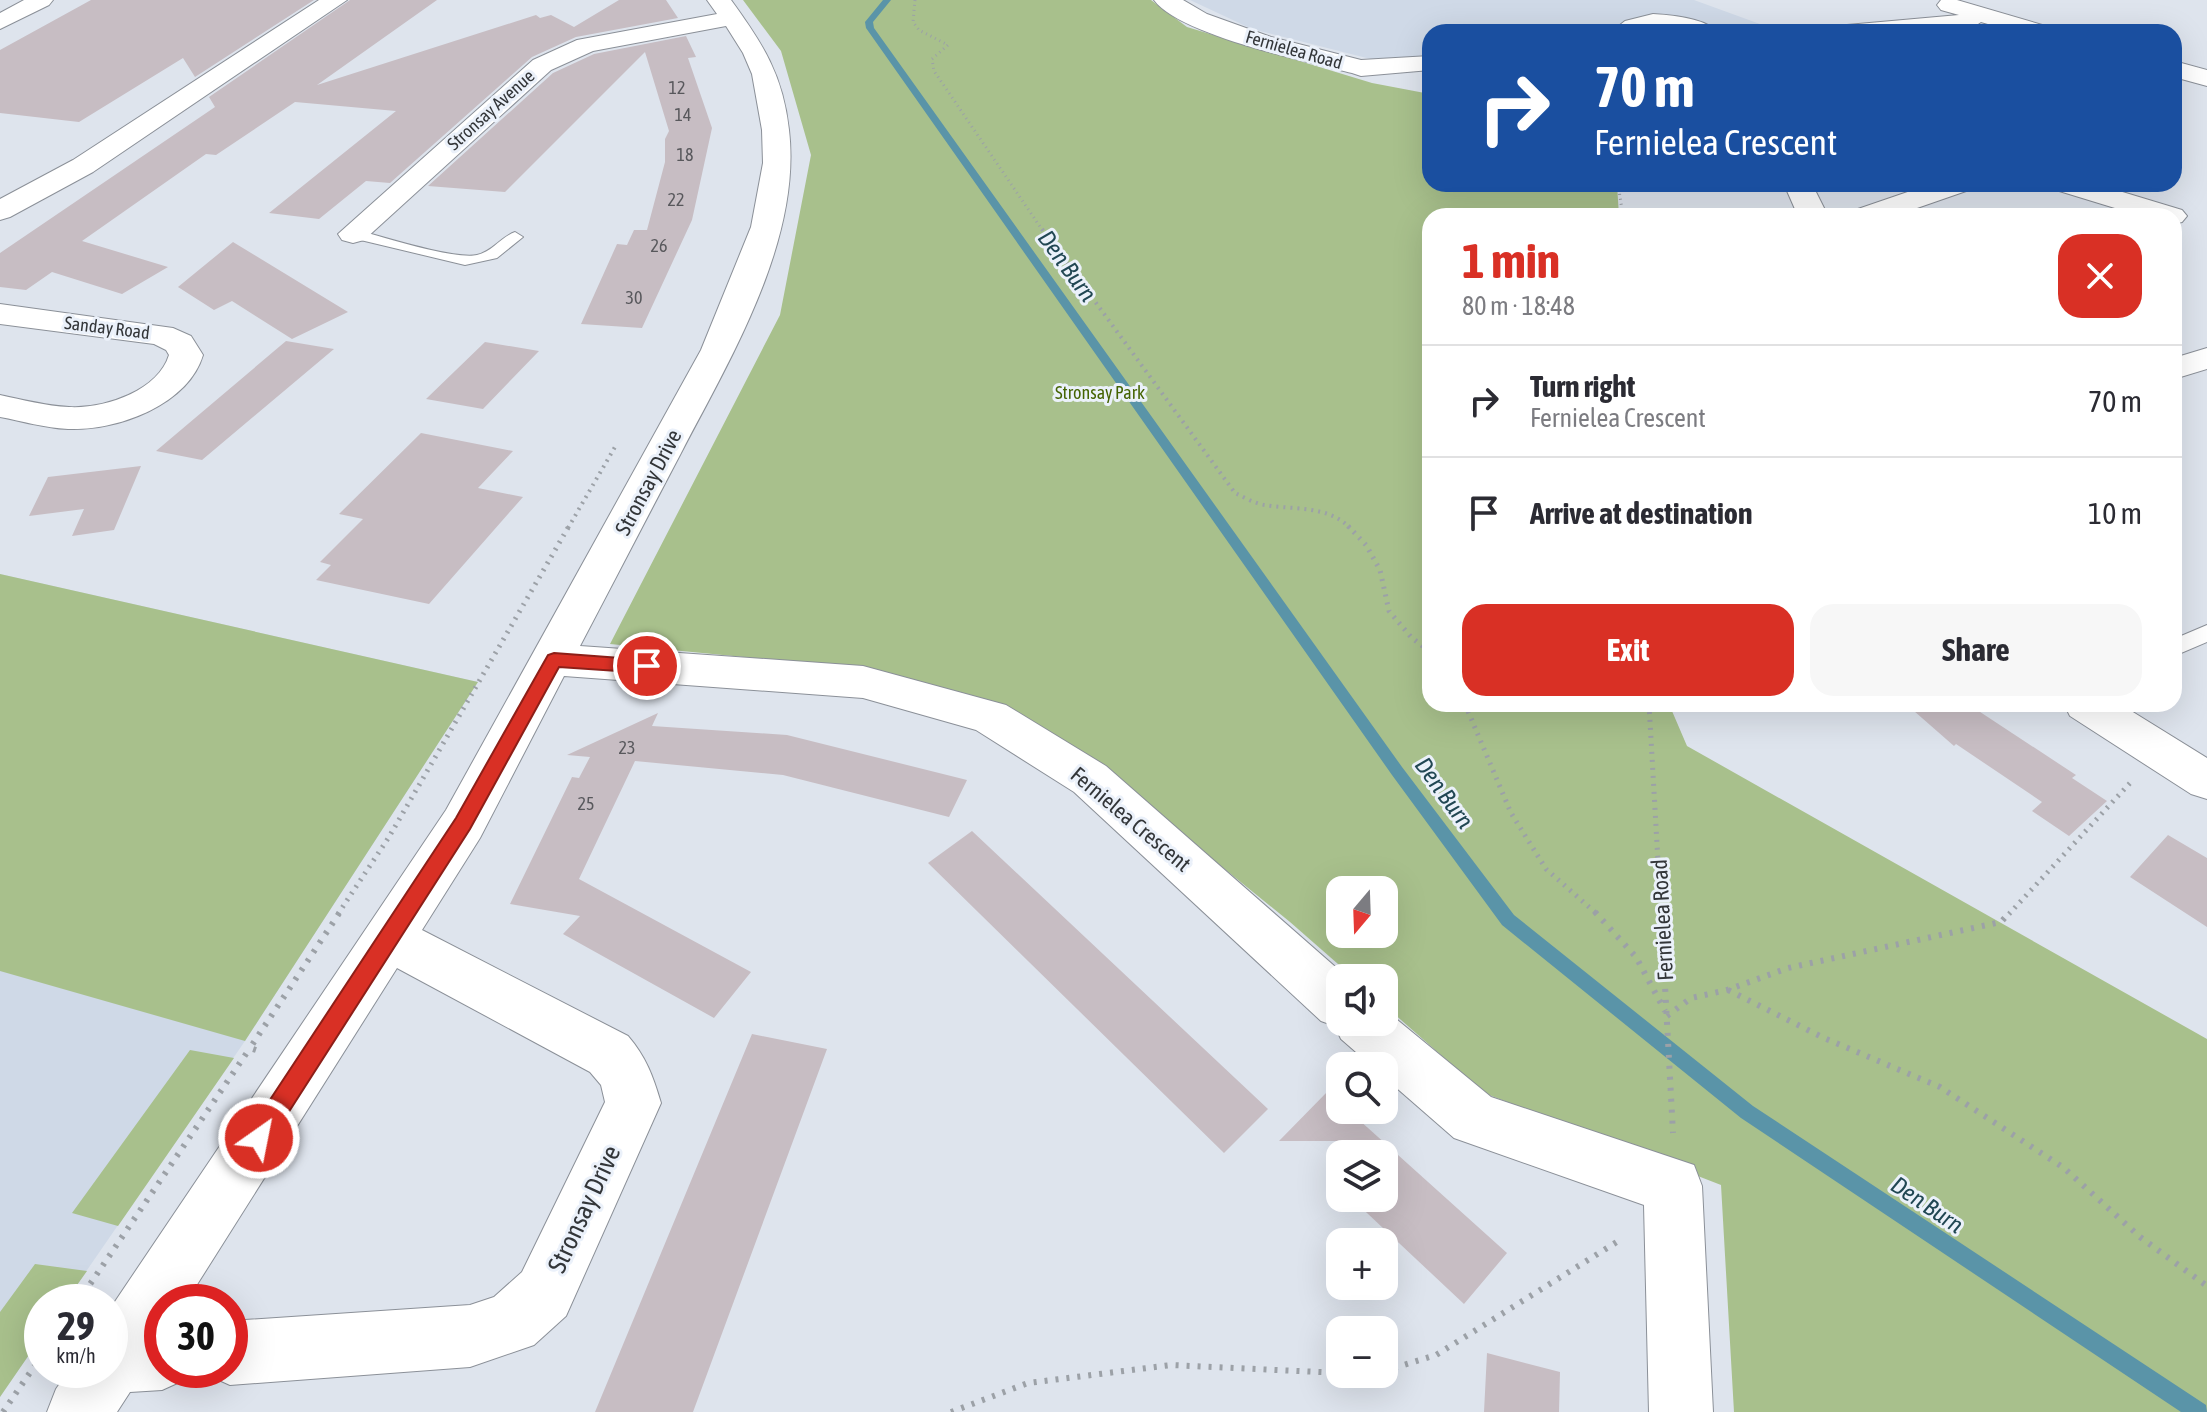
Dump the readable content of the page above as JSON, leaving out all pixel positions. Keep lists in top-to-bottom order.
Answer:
{
  "streets": {
    "street": [
      "Fernielea Road",
      "Stronsay Avenue",
      "Sanday Road",
      "Stronsay Drive",
      "Fernielea Crescent"
    ]
  },
  "crossings": [
    ["Stronsay Avenue", "Stronsay Drive"],
    ["Stronsay Drive", "Fernielea Crescent"]
  ],
  "water": ["Den Burn"],
  "parks": ["Stronsay Park"],
  "house_numbers": [
    "12",
    "14",
    "18",
    "22",
    "26",
    "30",
    "23",
    "25"
  ],
  "north": "bottom",
  "page": {
    "turn": ["70 m", "Fernielea Crescent"],
    "heading": ["1 min", "80 m · 18:48"],
    "list": [
      {
        "name": "Turn right",
        "note": "Fernielea Crescent",
        "value": "70 m"
      },
      {
        "name": "Arrive at destination",
        "value": "10 m"
      }
    ],
    "buttons": ["Exit", "Share"],
    "map_buttons": ["+", "−"],
    "speed": "29 km/h",
    "limit": "30"
  }
}
